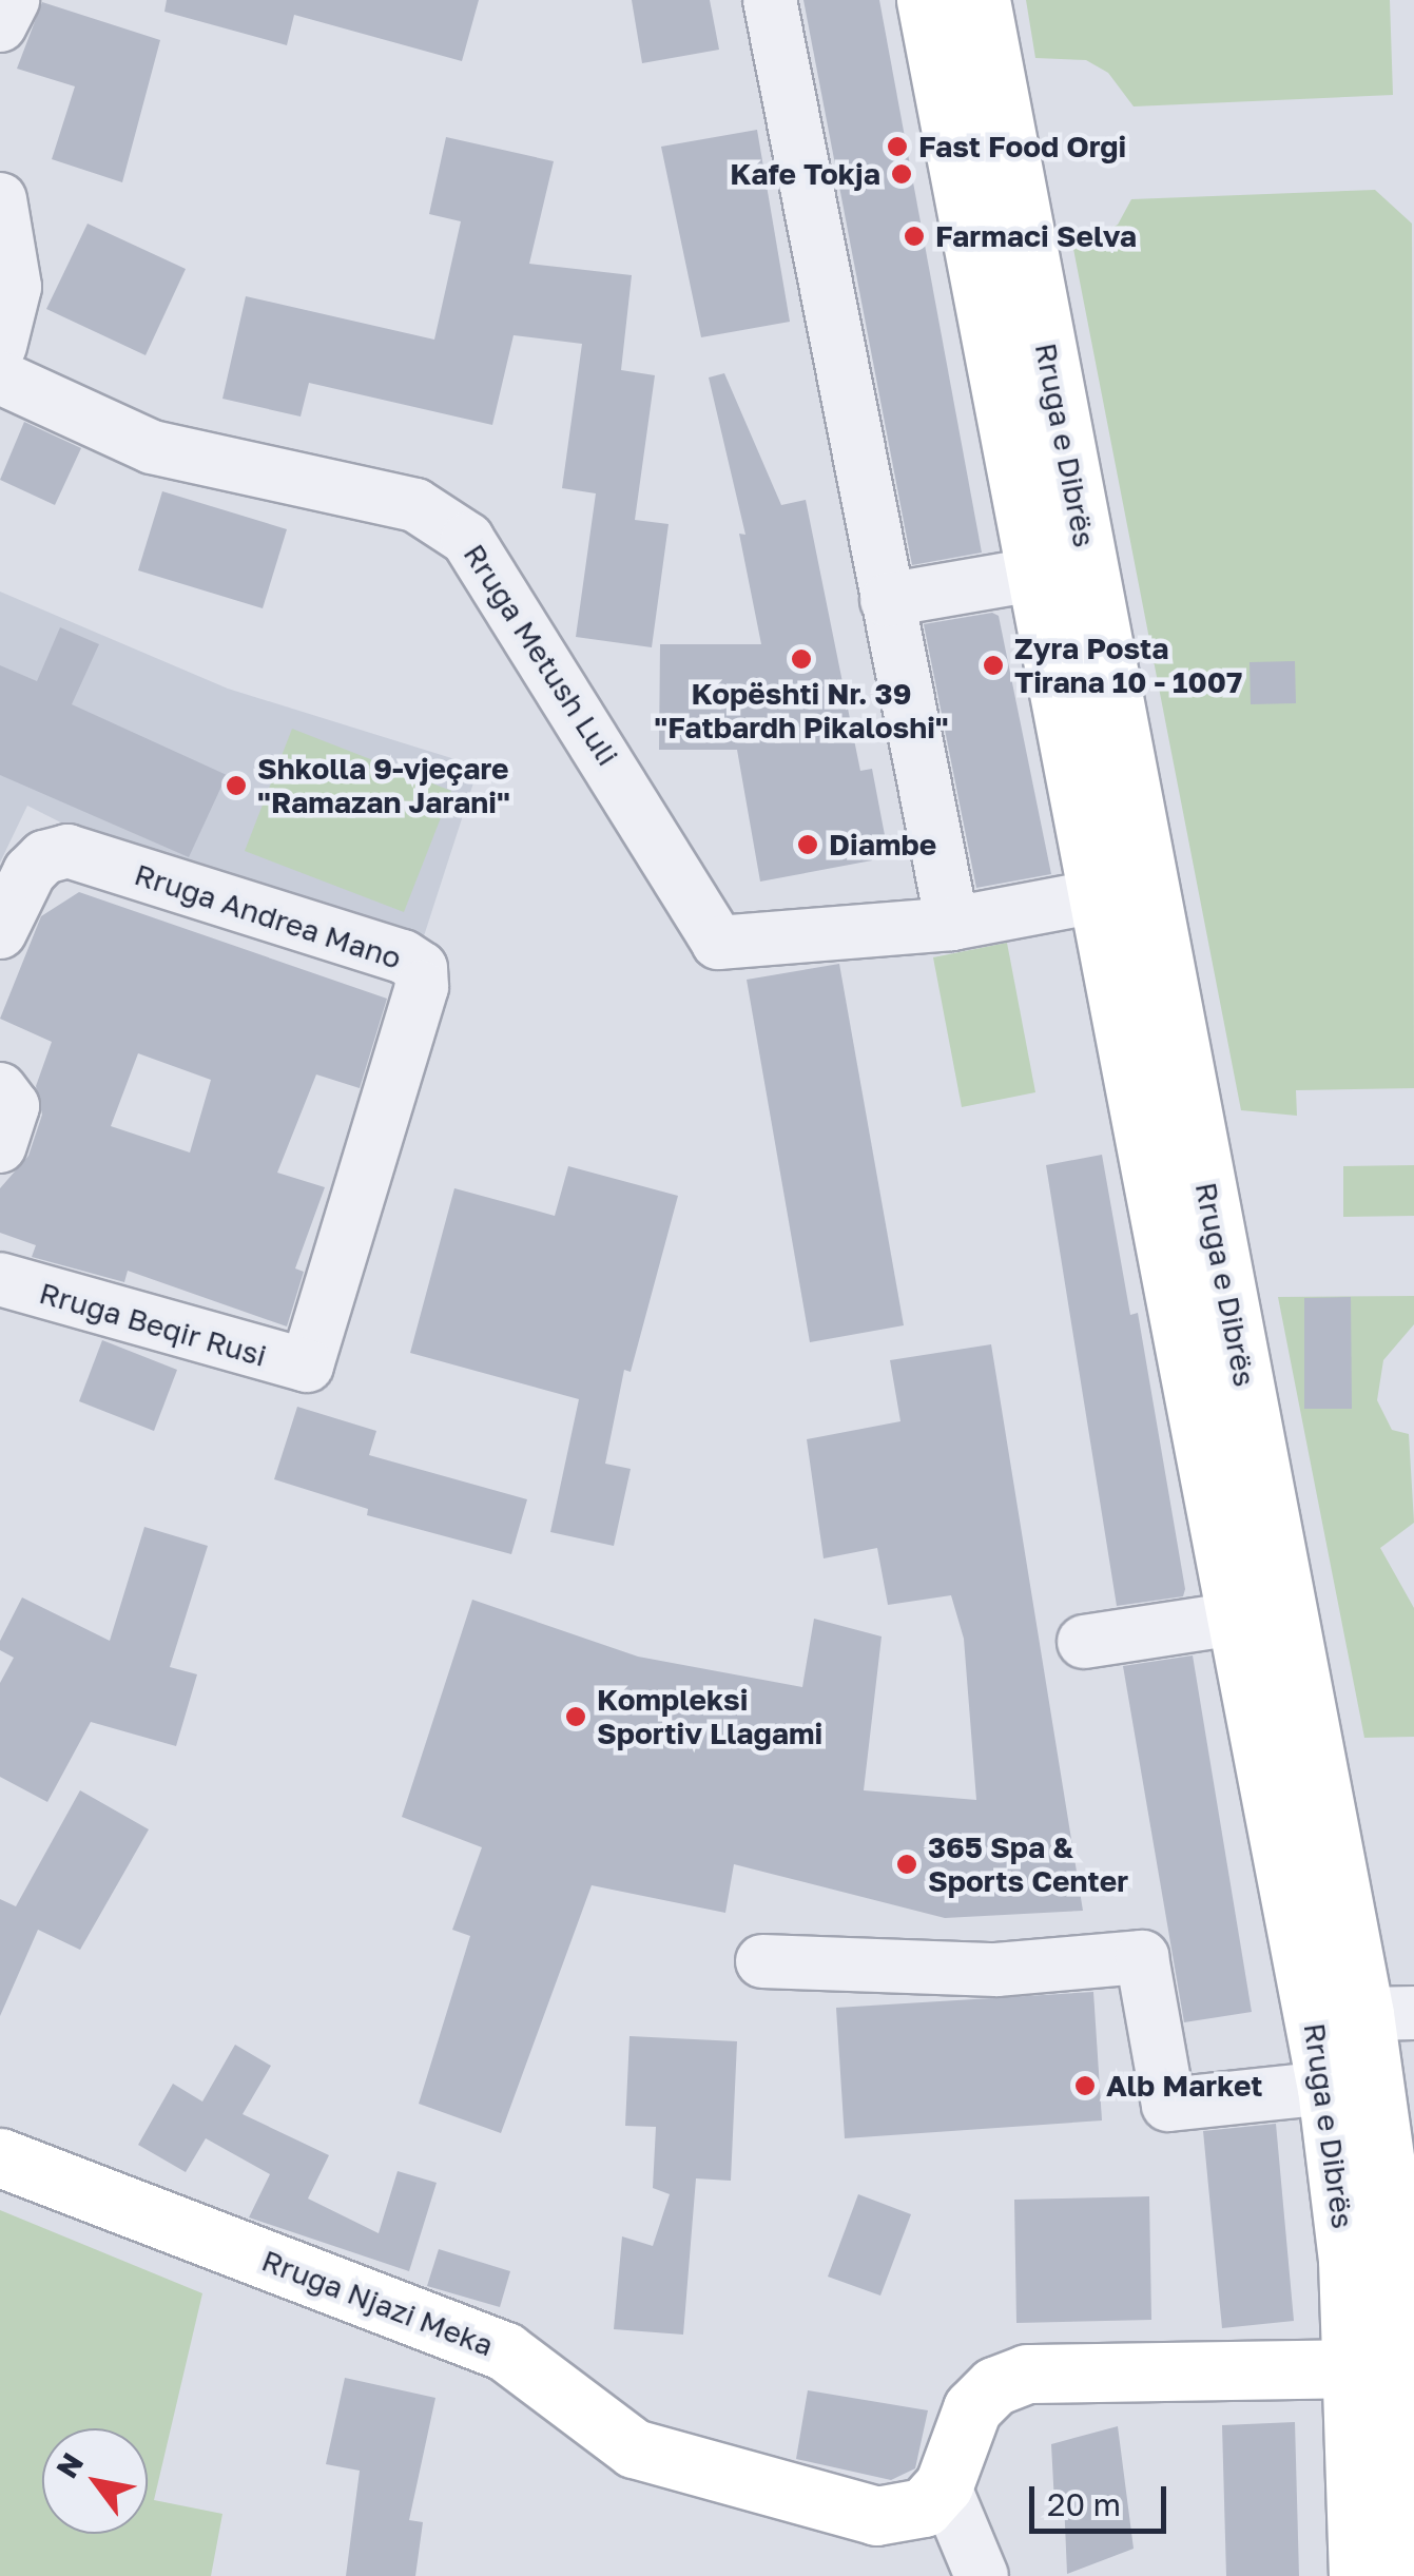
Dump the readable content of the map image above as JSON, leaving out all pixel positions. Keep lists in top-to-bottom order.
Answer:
{
  "streets": {
    "main road": ["Rruga e Dibrës", "Rruga Njazi Meka"],
    "street": ["Rruga Metush Luli", "Rruga Andrea Mano", "Rruga Beqir Rusi"]
  },
  "crossings": [
    ["Rruga e Dibrës", "Rruga Metush Luli"],
    ["Rruga Andrea Mano", "Rruga Beqir Rusi"]
  ],
  "places": [
    "Fast Food Orgi",
    "Kafe Tokja",
    "Farmaci Selva",
    "Kopështi Nr. 39 \"Fatbardh Pikaloshi\"",
    "Zyra Posta Tirana 10 - 1007",
    "Shkolla 9-vjeçare \"Ramazan Jarani\"",
    "Diambe",
    "Kompleksi Sportiv Llagami",
    "365 Spa & Sports Center",
    "Alb Market"
  ],
  "scale_bar": "20 m",
  "north": "top left"
}
